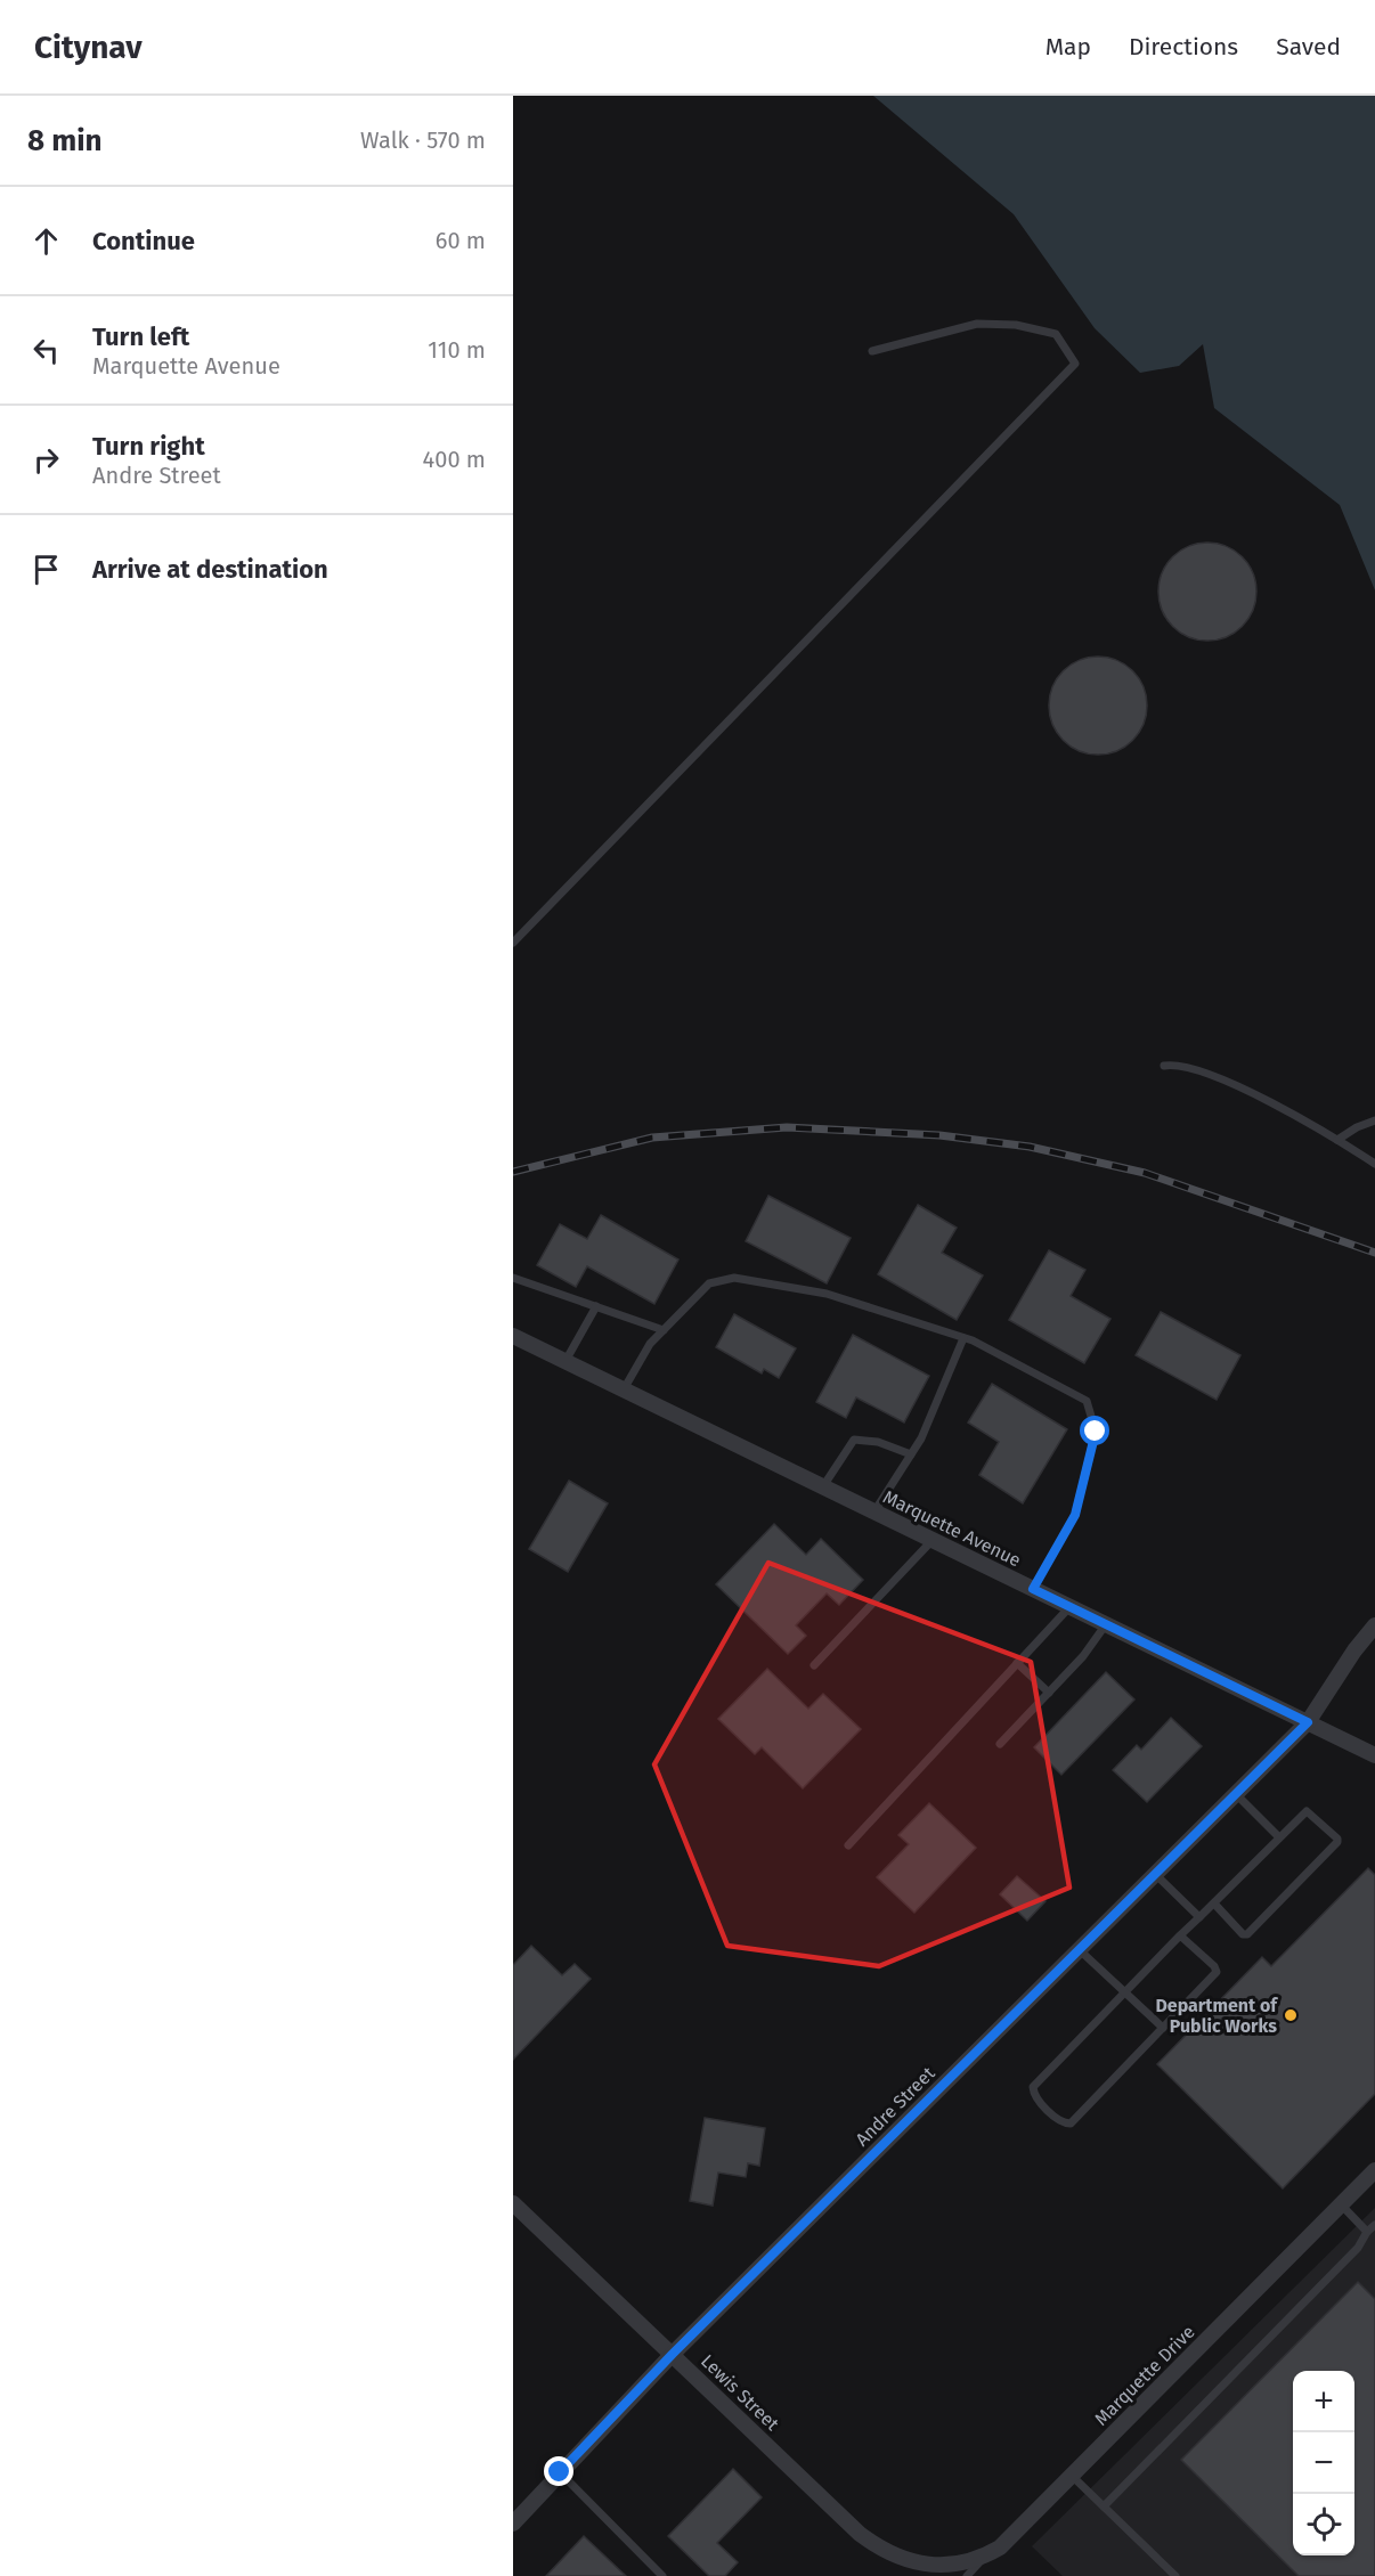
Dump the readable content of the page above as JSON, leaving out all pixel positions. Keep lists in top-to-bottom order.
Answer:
{
  "streets": {
    "street": [
      "Marquette Avenue",
      "Andre Street",
      "Marquette Drive",
      "Lewis Street"
    ]
  },
  "crossings": [
    ["Marquette Avenue", "Andre Street"],
    ["Andre Street", "Lewis Street"],
    ["Marquette Drive", "Lewis Street"]
  ],
  "places": ["Department of Public Works"],
  "page": {
    "header": "Citynav",
    "nav": ["Map", "Directions", "Saved"],
    "heading": ["8 min", "Walk · 570 m"],
    "list": [
      ["Continue", "60 m"],
      ["Turn left", "Marquette Avenue", "110 m"],
      ["Turn right", "Andre Street", "400 m"],
      "Arrive at destination"
    ],
    "map_buttons": ["+", "−"]
  }
}
